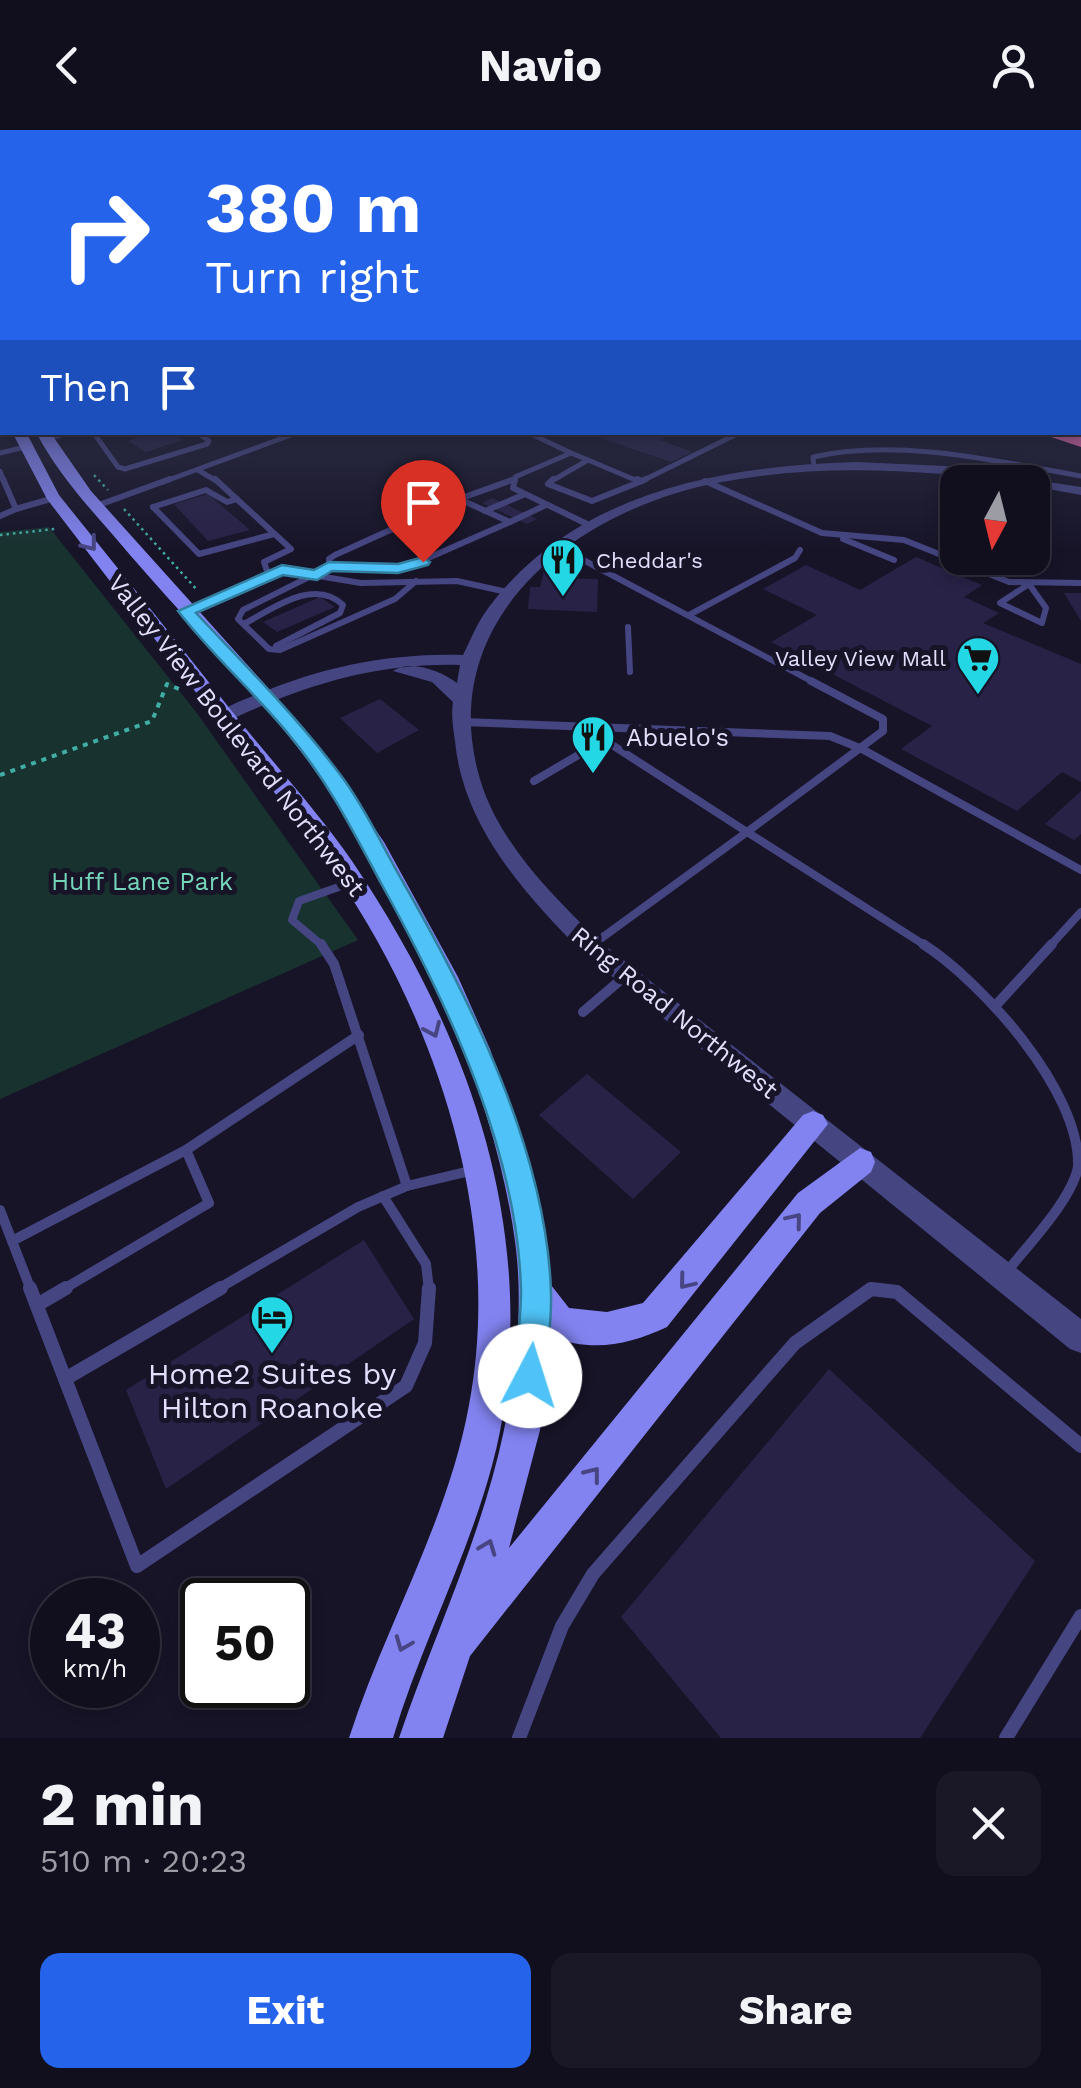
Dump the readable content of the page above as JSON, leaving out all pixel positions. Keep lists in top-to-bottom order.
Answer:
{
  "streets": {
    "main road": ["Valley View Boulevard Northwest"],
    "street": ["Ring Road Northwest"]
  },
  "parks": ["Huff Lane Park"],
  "places": {
    "restaurant": ["Cheddar's", "Abuelo's"],
    "supermarket": ["Valley View Mall"],
    "hotel": ["Home2 Suites by Hilton Roanoke"]
  },
  "north": "bottom",
  "page": {
    "header": "Navio",
    "turn": ["380 m", "Turn right"],
    "then": "Then",
    "speed": "43 km/h",
    "limit": "50",
    "heading": ["2 min", "510 m · 20:23"],
    "buttons": ["Exit", "Share"]
  }
}
